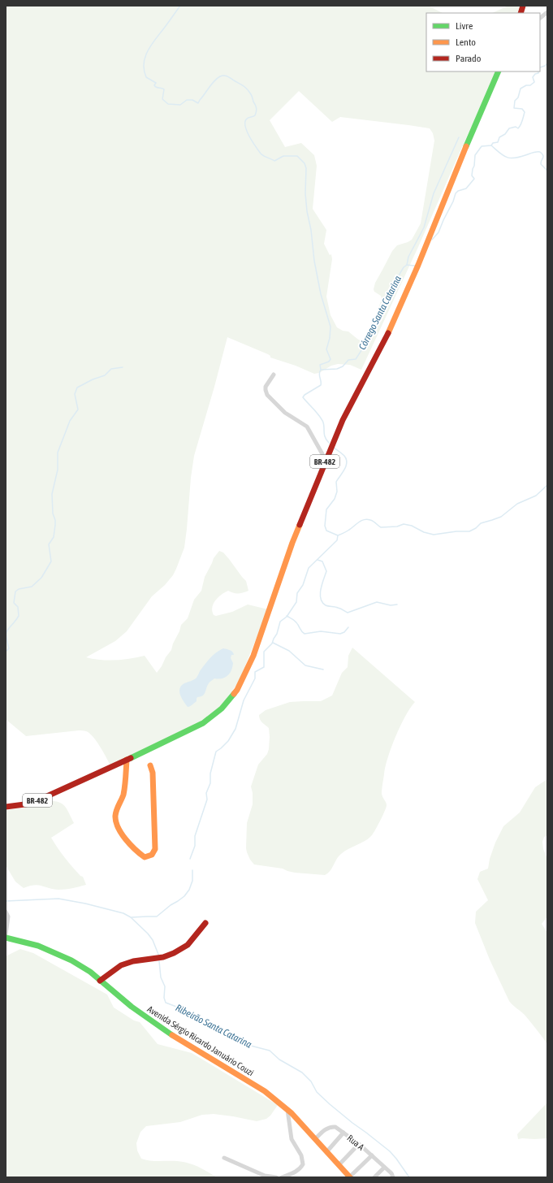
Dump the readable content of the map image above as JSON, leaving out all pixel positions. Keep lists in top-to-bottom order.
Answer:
{
  "streets": {
    "main road": ["BR-482", "Avenida Sérgio Ricardo Januário Couzi"],
    "street": ["Rua A"]
  },
  "crossings": [
    ["Avenida Sérgio Ricardo Januário Couzi", "Rua A"]
  ],
  "water": ["Córrego Santa Catarina", "Ribeirão Santa Catarina"],
  "legend": ["Livre", "Lento", "Parado"]
}
